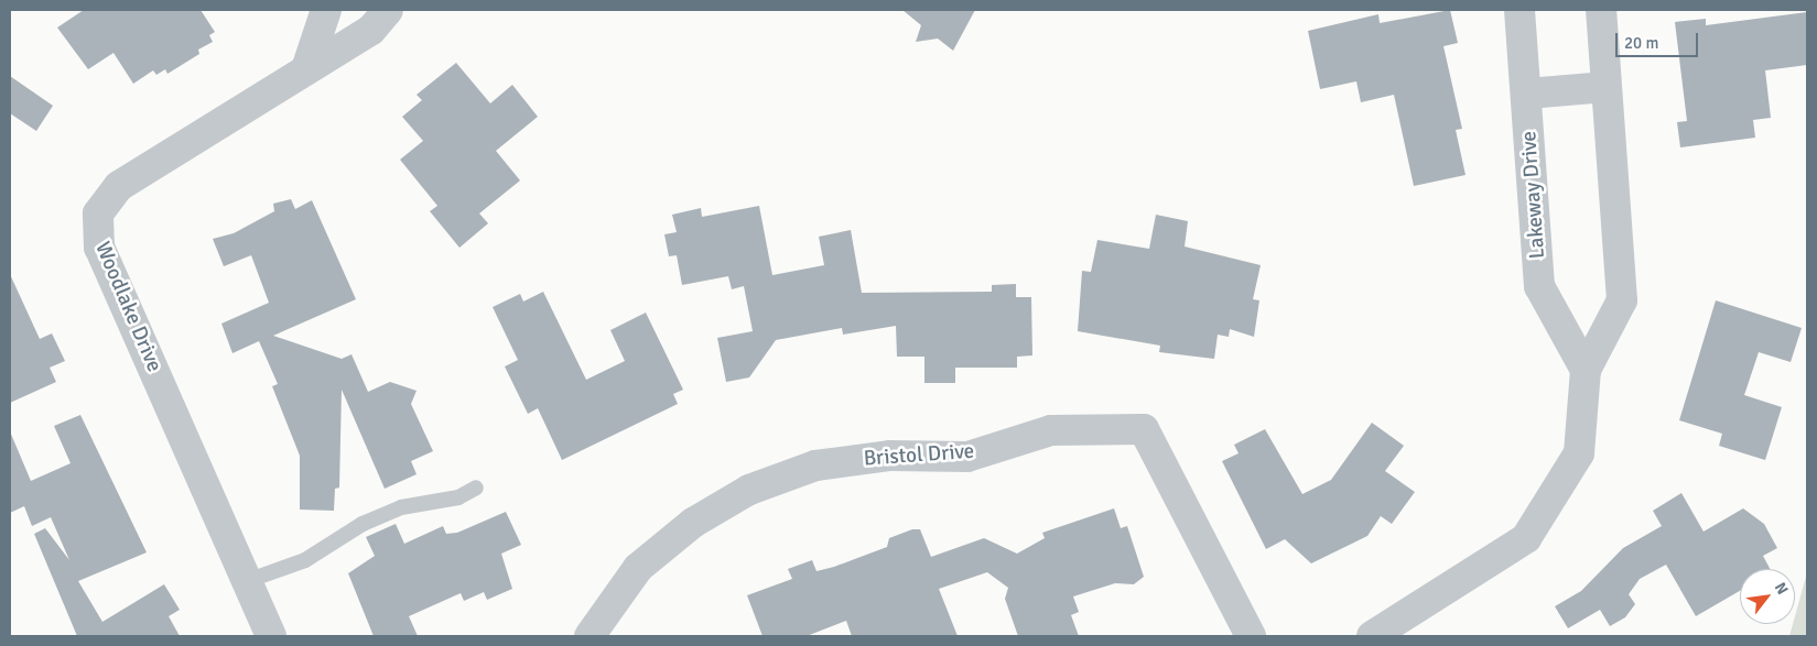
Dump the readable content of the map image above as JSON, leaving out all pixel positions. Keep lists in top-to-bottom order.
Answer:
{
  "streets": {
    "street": ["Lakeway Drive", "Woodlake Drive", "Bristol Drive"]
  },
  "scale_bar": "20 m",
  "north": "top right"
}
